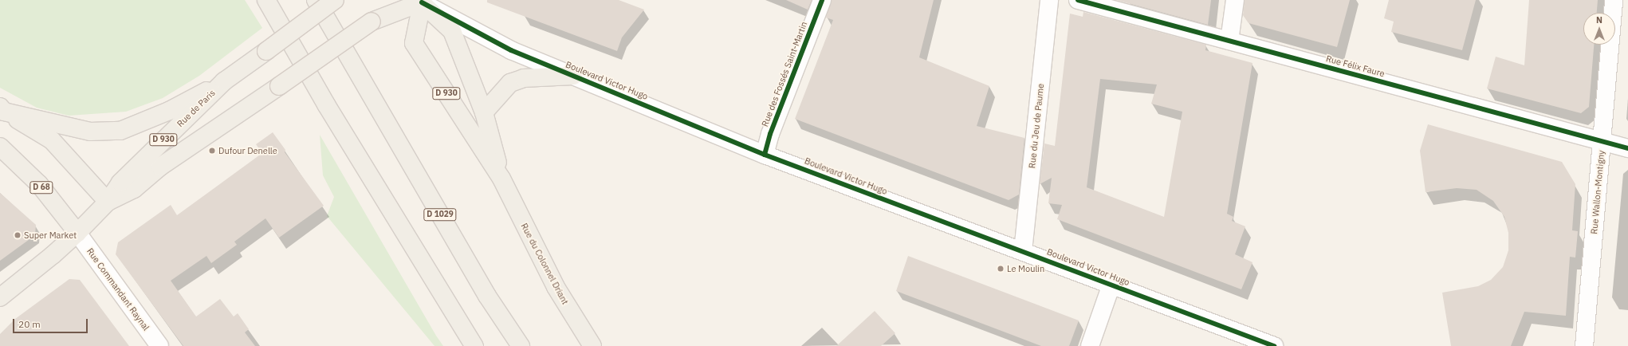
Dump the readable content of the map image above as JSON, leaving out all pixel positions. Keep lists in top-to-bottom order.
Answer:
{
  "streets": {
    "main road": [
      "D 930",
      "Rue de Paris",
      "D 68",
      "D 1029",
      "Rue du Colonnel Driant"
    ],
    "street": [
      "Rue Félix Faure",
      "Rue des Fossés Saint-Martin",
      "Boulevard Victor Hugo",
      "Rue du Jeu de Paume",
      "Rue Wallon-Montigny",
      "Rue Commandant Raynal"
    ]
  },
  "crossings": [
    ["Rue Félix Faure", "Rue Wallon-Montigny"],
    ["Rue des Fossés Saint-Martin", "Boulevard Victor Hugo"],
    ["Boulevard Victor Hugo", "D 930"],
    ["Boulevard Victor Hugo", "Rue de Paris"],
    ["Boulevard Victor Hugo", "Rue du Jeu de Paume"],
    ["D 930", "Rue de Paris"],
    ["D 930", "Rue du Colonnel Driant"],
    ["Rue de Paris", "D 68"],
    ["Rue de Paris", "Rue Commandant Raynal"],
    ["D 68", "Rue Commandant Raynal"]
  ],
  "places": ["Dufour Denelle", "Super Market", "Le Moulin"],
  "scale_bar": "20 m",
  "north": "top"
}
